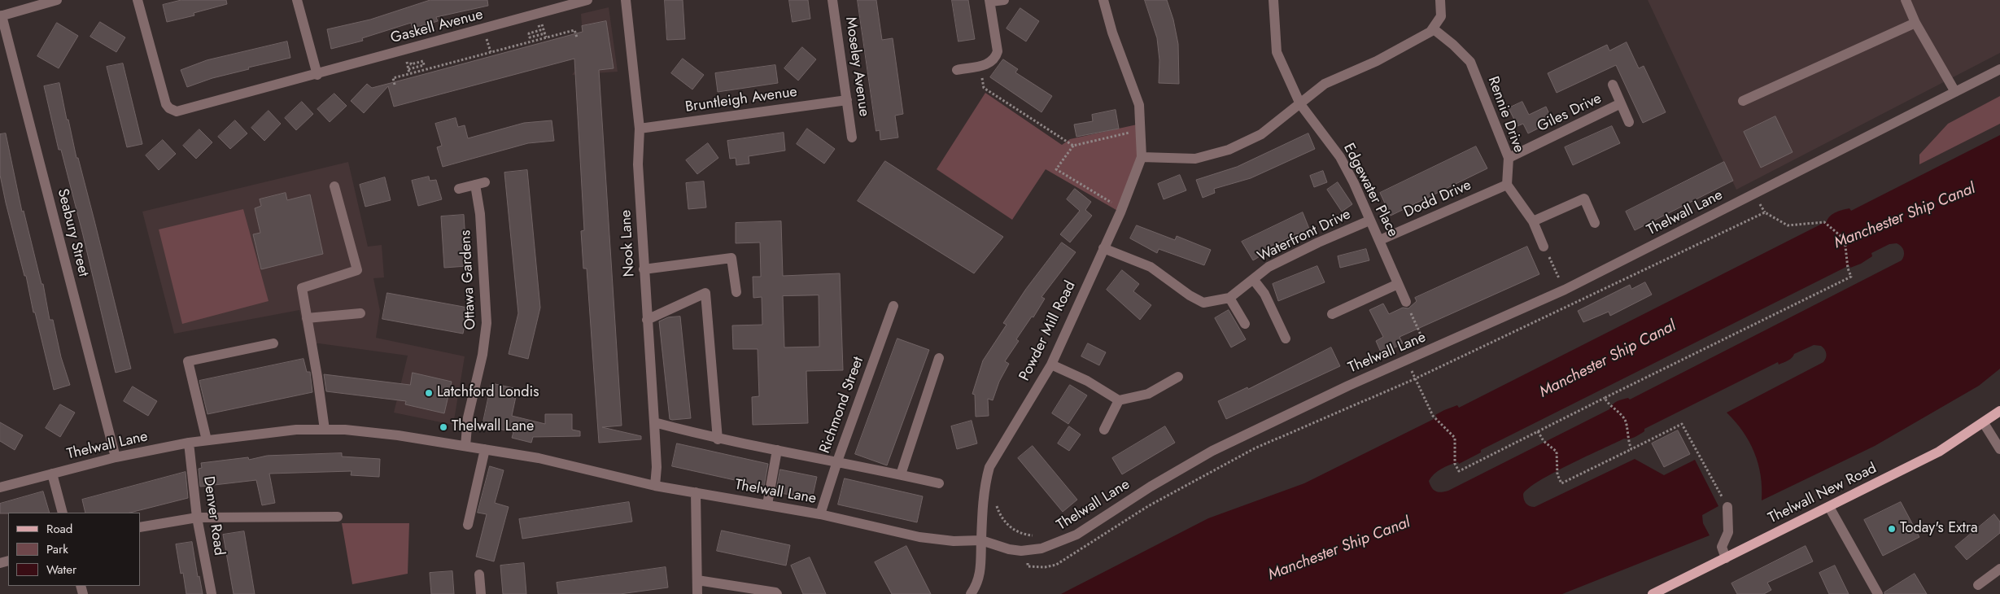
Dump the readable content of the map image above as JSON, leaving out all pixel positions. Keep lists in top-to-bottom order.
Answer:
{
  "streets": {
    "main road": ["Thelwall New Road"],
    "street": [
      "Gaskell Avenue",
      "Moseley Avenue",
      "Bruntleigh Avenue",
      "Giles Drive",
      "Rennie Drive",
      "Edgewater Place",
      "Dodd Drive",
      "Thelwall Lane",
      "Seabury Street",
      "Waterfront Drive",
      "Nook Lane",
      "Ottawa Gardens",
      "Powder Mill Road",
      "Richmond Street",
      "Denver Road"
    ]
  },
  "crossings": [
    ["Moseley Avenue", "Bruntleigh Avenue"],
    ["Bruntleigh Avenue", "Nook Lane"],
    ["Giles Drive", "Rennie Drive"],
    ["Rennie Drive", "Dodd Drive"],
    ["Edgewater Place", "Dodd Drive"],
    ["Edgewater Place", "Waterfront Drive"],
    ["Thelwall Lane", "Seabury Street"],
    ["Thelwall Lane", "Nook Lane"],
    ["Thelwall Lane", "Ottawa Gardens"],
    ["Thelwall Lane", "Powder Mill Road"],
    ["Thelwall Lane", "Richmond Street"],
    ["Thelwall Lane", "Denver Road"],
    ["Waterfront Drive", "Powder Mill Road"]
  ],
  "water": ["Manchester Ship Canal"],
  "places": ["Latchford Londis", "Thelwall Lane", "Today's Extra"],
  "legend": ["Road", "Park", "Water"]
}
